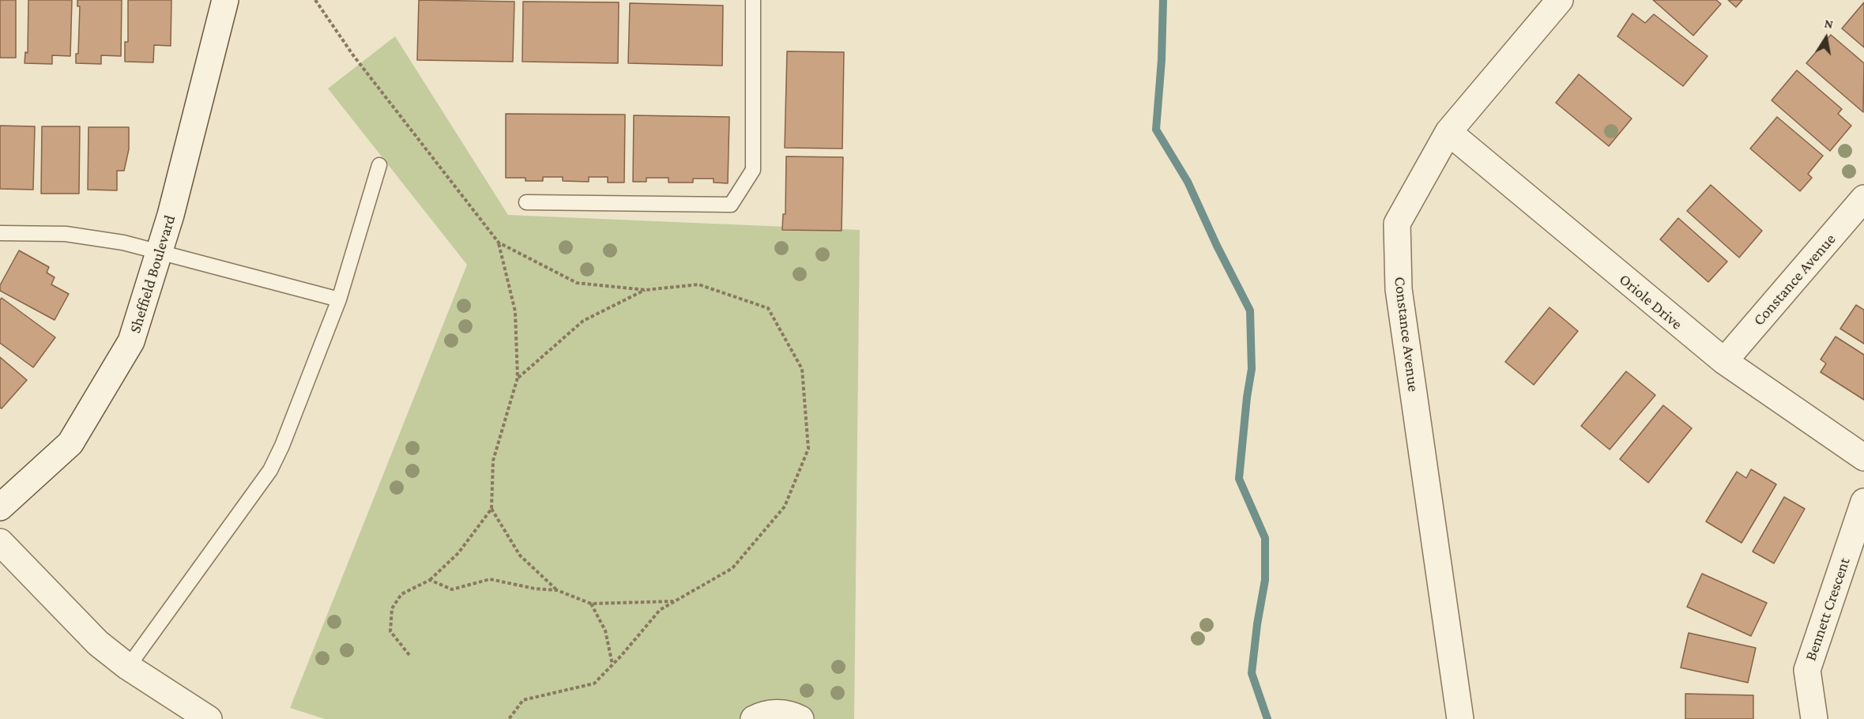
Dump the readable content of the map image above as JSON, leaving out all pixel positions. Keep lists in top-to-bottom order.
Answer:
{
  "streets": {
    "street": [
      "Sheffield Boulevard",
      "Constance Avenue",
      "Oriole Drive",
      "Bennett Crescent"
    ]
  },
  "crossings": [
    ["Constance Avenue", "Oriole Drive"]
  ],
  "north": "top"
}
